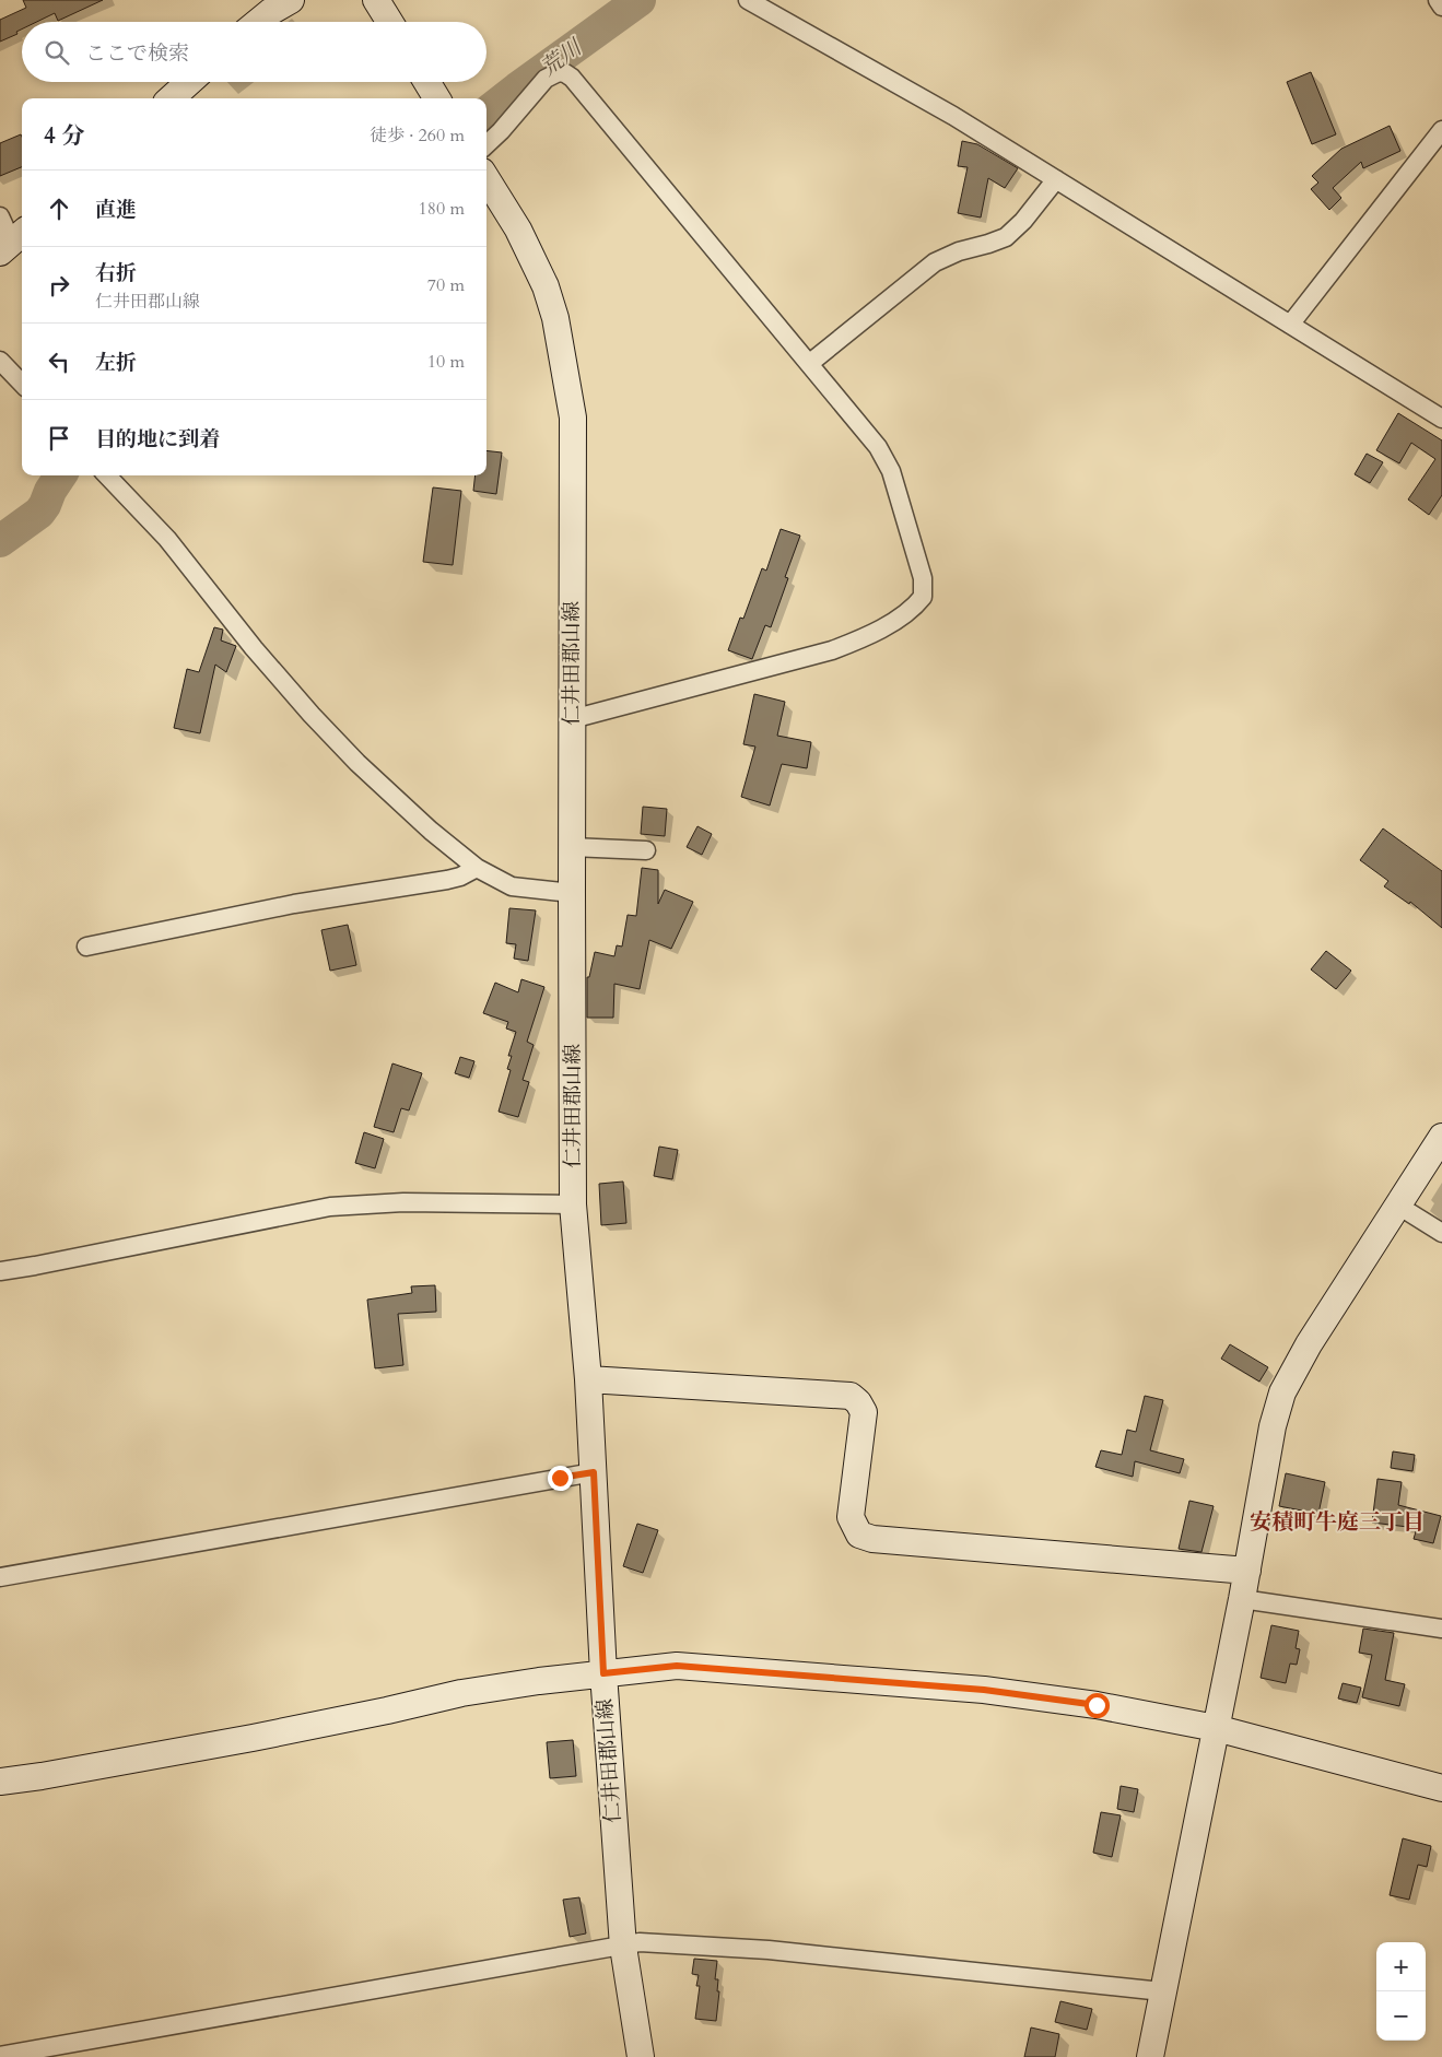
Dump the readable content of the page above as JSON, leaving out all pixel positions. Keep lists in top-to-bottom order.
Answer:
{
  "streets": {
    "street": ["仁井田郡山線"]
  },
  "districts": ["安積町牛庭三丁目"],
  "water": ["荒川"],
  "page": {
    "search": "ここで検索",
    "heading": ["4 分", "徒歩 · 260 m"],
    "list": [
      ["直進", "180 m"],
      ["右折", "仁井田郡山線", "70 m"],
      ["左折", "10 m"],
      "目的地に到着"
    ],
    "map_buttons": ["+", "−"]
  }
}
